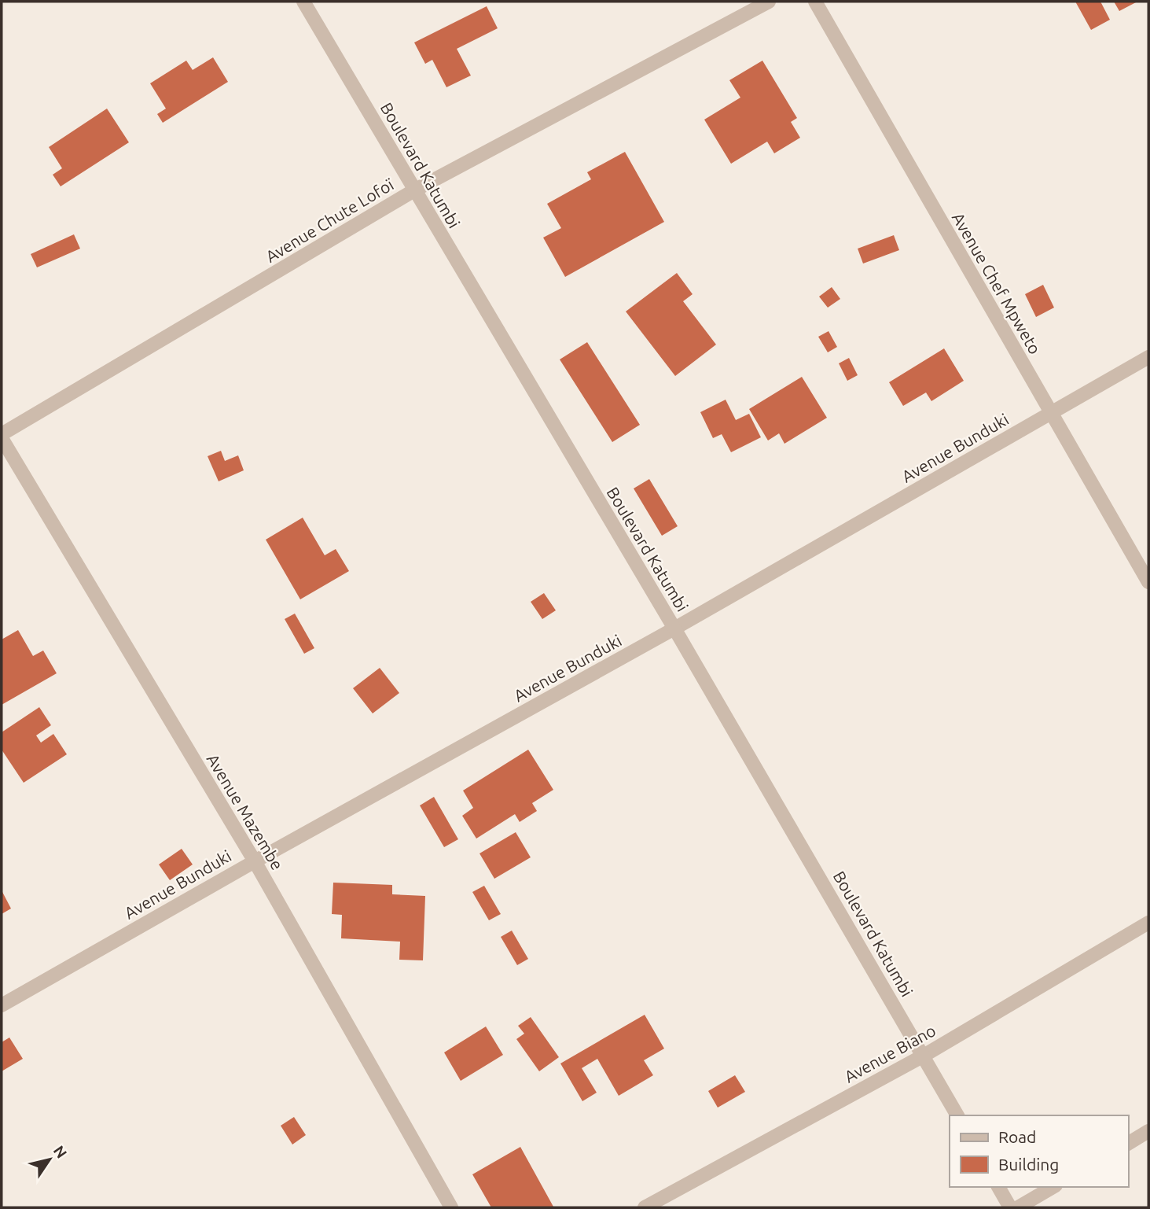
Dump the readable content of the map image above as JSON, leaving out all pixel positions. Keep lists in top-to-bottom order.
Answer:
{
  "streets": {
    "street": [
      "Boulevard Katumbi",
      "Avenue Chute Lofoï",
      "Avenue Chef Mpweto",
      "Avenue Bunduki",
      "Avenue Mazembe",
      "Avenue Biano"
    ]
  },
  "crossings": [
    ["Boulevard Katumbi", "Avenue Chute Lofoï"],
    ["Boulevard Katumbi", "Avenue Bunduki"],
    ["Boulevard Katumbi", "Avenue Biano"],
    ["Avenue Chute Lofoï", "Avenue Mazembe"],
    ["Avenue Chef Mpweto", "Avenue Bunduki"],
    ["Avenue Bunduki", "Avenue Mazembe"]
  ],
  "legend": ["Road", "Building"],
  "north": "top right"
}
